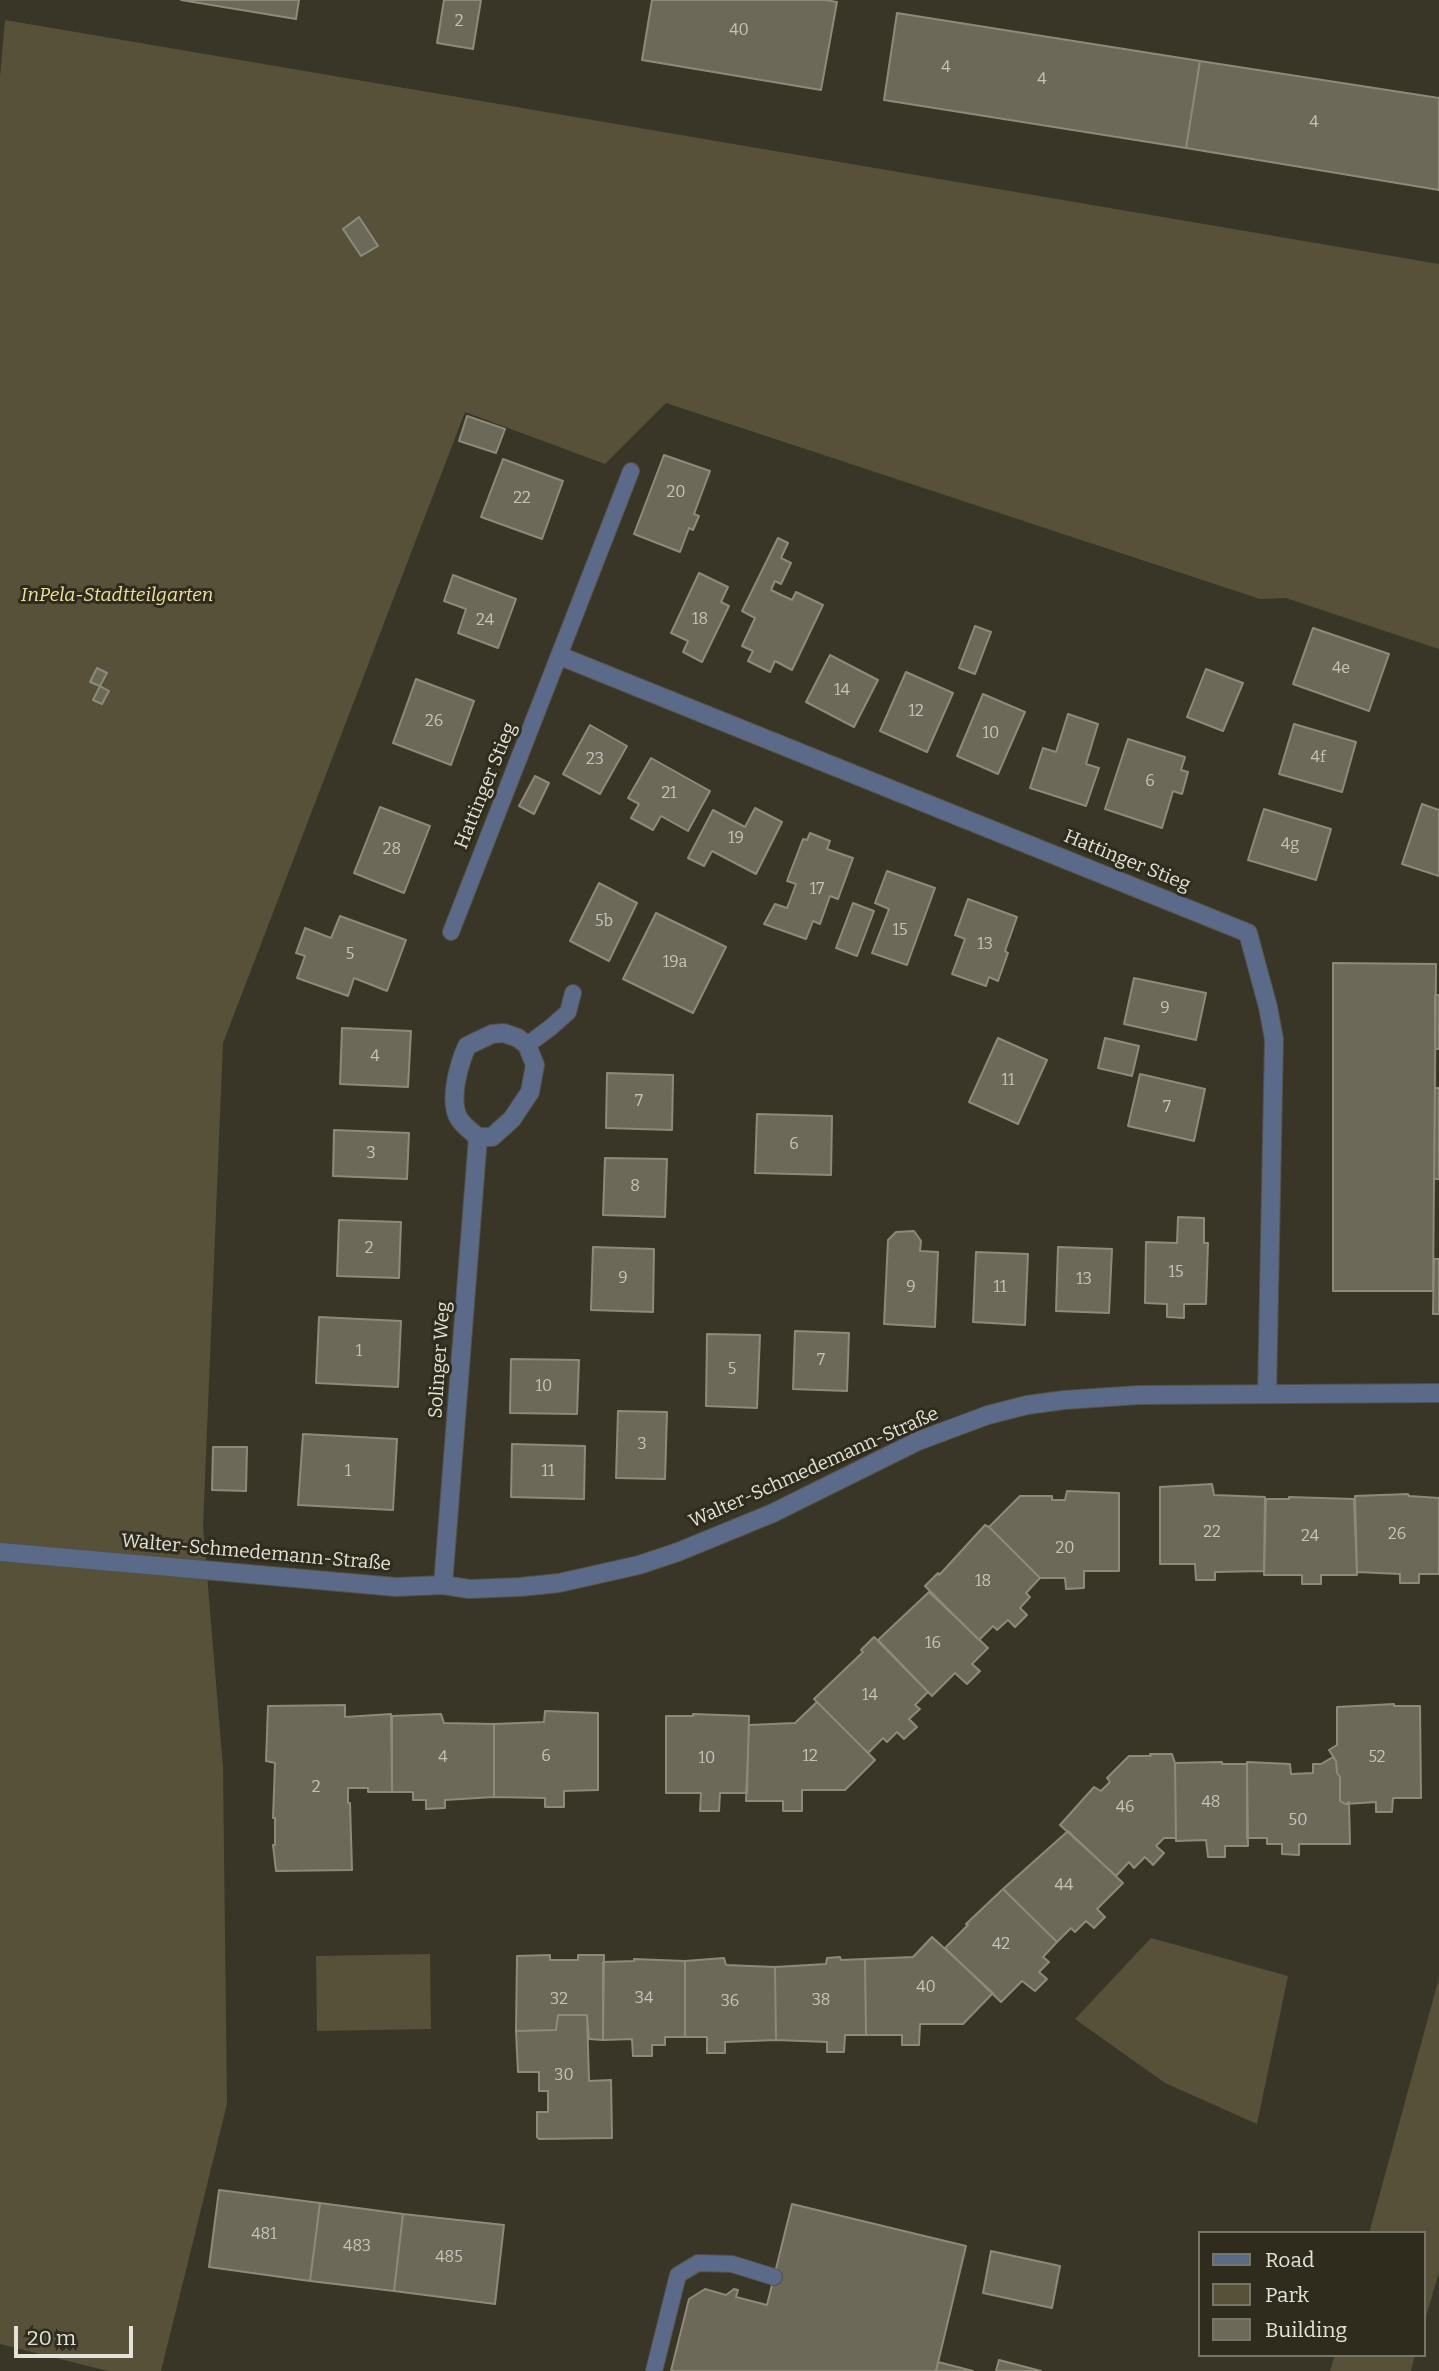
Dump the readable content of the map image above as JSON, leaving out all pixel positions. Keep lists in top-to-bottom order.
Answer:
{
  "streets": {
    "street": ["Hattinger Stieg", "Solinger Weg", "Walter-Schmedemann-Straße"]
  },
  "crossings": [
    ["Hattinger Stieg", "Walter-Schmedemann-Straße"],
    ["Solinger Weg", "Walter-Schmedemann-Straße"]
  ],
  "parks": ["InPela-Stadtteilgarten"],
  "house_numbers": [
    "2",
    "40",
    "4",
    "4",
    "4",
    "20",
    "22",
    "18",
    "24",
    "4e",
    "14",
    "12",
    "26",
    "10",
    "4f",
    "23",
    "6",
    "21",
    "19",
    "4g",
    "28",
    "17",
    "5b",
    "15",
    "13",
    "5",
    "19a",
    "9",
    "4",
    "11",
    "7",
    "7",
    "6",
    "3",
    "8",
    "2",
    "15",
    "9",
    "13",
    "9",
    "11",
    "1",
    "7",
    "5",
    "10",
    "3",
    "1",
    "11",
    "22",
    "26",
    "24",
    "20",
    "18",
    "16",
    "14",
    "6",
    "12",
    "4",
    "52",
    "10",
    "2",
    "48",
    "46",
    "50",
    "44",
    "42",
    "40",
    "34",
    "32",
    "38",
    "36",
    "30",
    "481",
    "483",
    "485"
  ],
  "legend": ["Road", "Park", "Building"],
  "scale_bar": "20 m"
}
